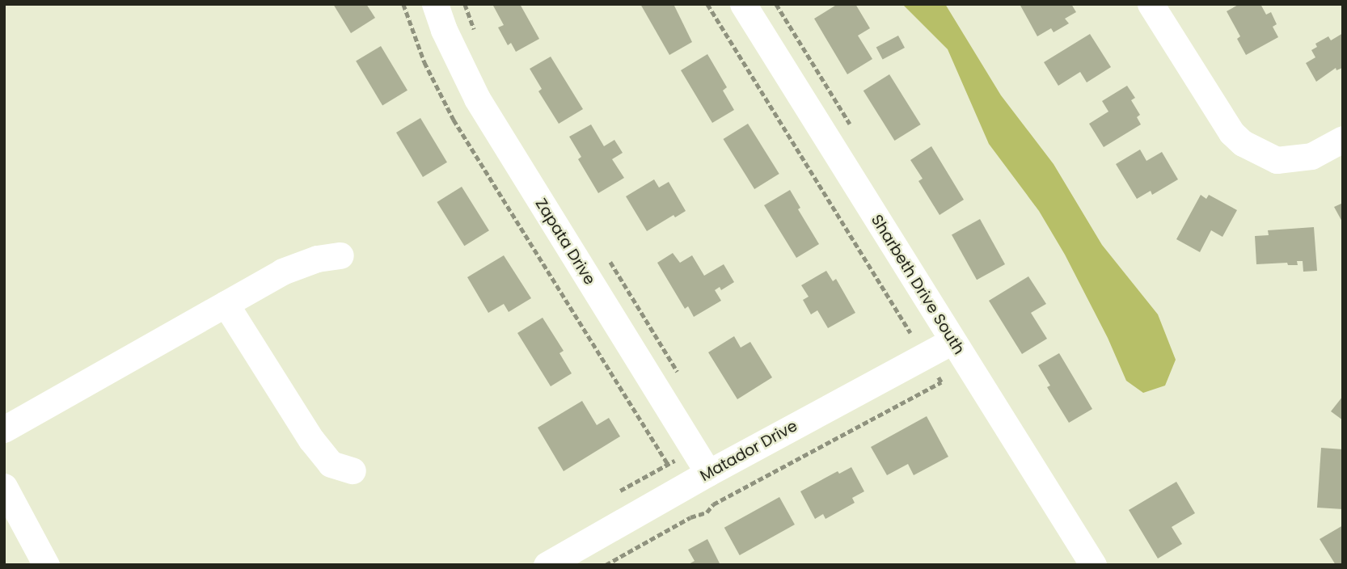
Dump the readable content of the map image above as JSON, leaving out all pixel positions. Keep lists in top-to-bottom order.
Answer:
{
  "streets": {
    "street": ["Zapata Drive", "Sharbeth Drive South", "Matador Drive"]
  },
  "crossings": [
    ["Zapata Drive", "Matador Drive"],
    ["Sharbeth Drive South", "Matador Drive"]
  ]
}
